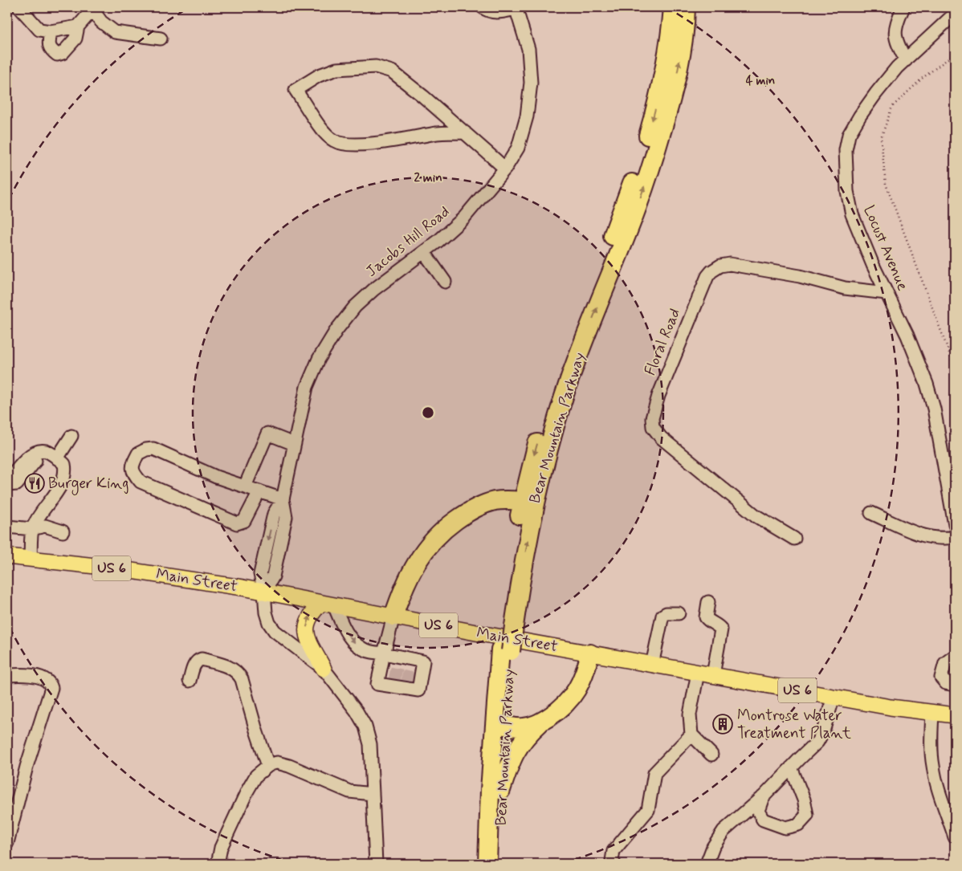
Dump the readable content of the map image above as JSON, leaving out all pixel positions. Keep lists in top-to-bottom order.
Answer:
{
  "streets": {
    "highway": ["Bear Mountain Parkway"],
    "main road": ["US 6", "Main Street"],
    "street": ["Jacobs Hill Road", "Locust Avenue", "Floral Road"]
  },
  "crossings": [
    ["Jacobs Hill Road", "Main Street"],
    ["Locust Avenue", "Floral Road"]
  ],
  "places": {
    "restaurant": ["Burger King"],
    "building": ["Montrose Water Treatment Plant"]
  },
  "rings": ["4 min", "2 min"]
}
